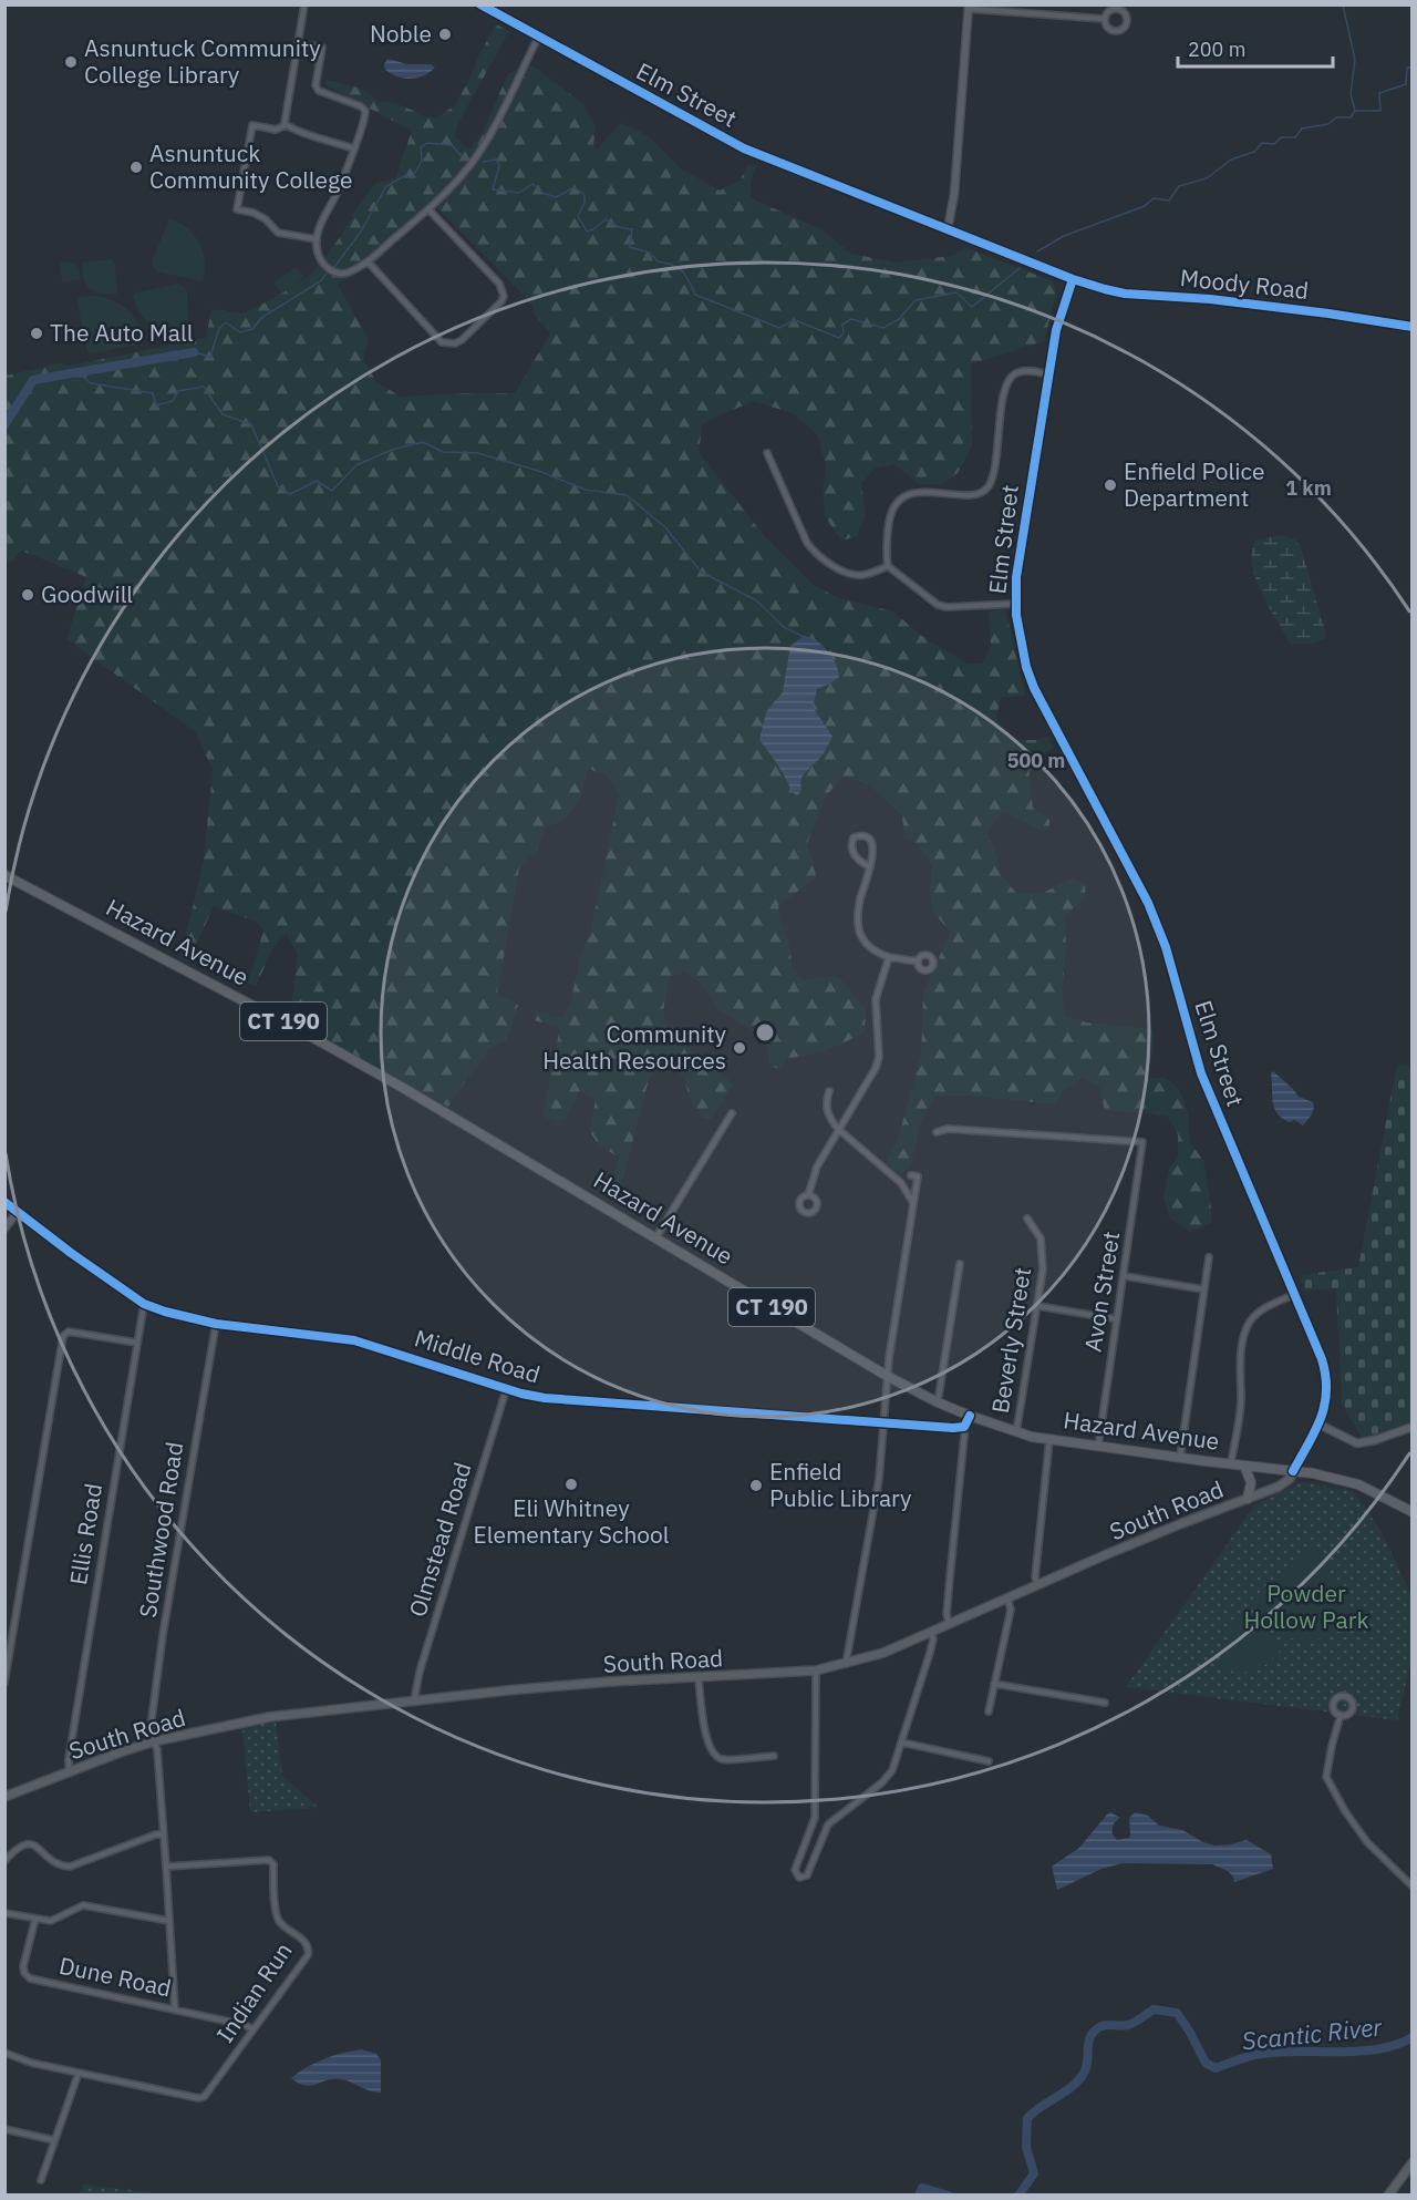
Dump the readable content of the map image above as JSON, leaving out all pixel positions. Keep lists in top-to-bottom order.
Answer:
{
  "streets": {
    "main road": ["Hazard Avenue", "CT 190", "South Road"],
    "street": [
      "Elm Street",
      "Moody Road",
      "Avon Street",
      "Beverly Street",
      "Middle Road",
      "Southwood Road",
      "Ellis Road",
      "Olmstead Road",
      "Dune Road",
      "Indian Run"
    ]
  },
  "crossings": [
    ["Elm Street", "Moody Road"],
    ["Elm Street", "Hazard Avenue"],
    ["Elm Street", "South Road"],
    ["Hazard Avenue", "Avon Street"],
    ["Hazard Avenue", "Beverly Street"],
    ["Hazard Avenue", "South Road"],
    ["Middle Road", "Southwood Road"],
    ["Middle Road", "Ellis Road"],
    ["Middle Road", "Olmstead Road"],
    ["South Road", "Southwood Road"],
    ["South Road", "Ellis Road"],
    ["South Road", "Olmstead Road"],
    ["Dune Road", "Indian Run"]
  ],
  "water": ["Scantic River"],
  "parks": ["Powder Hollow Park"],
  "places": [
    "Noble",
    "Asnuntuck Community College Library",
    "Asnuntuck Community College",
    "The Auto Mall",
    "Enfield Police Department",
    "Goodwill",
    "Community Health Resources",
    "Eli Whitney Elementary School",
    "Enfield Public Library"
  ],
  "scale_bar": "200 m",
  "rings": ["1 km", "500 m"]
}
